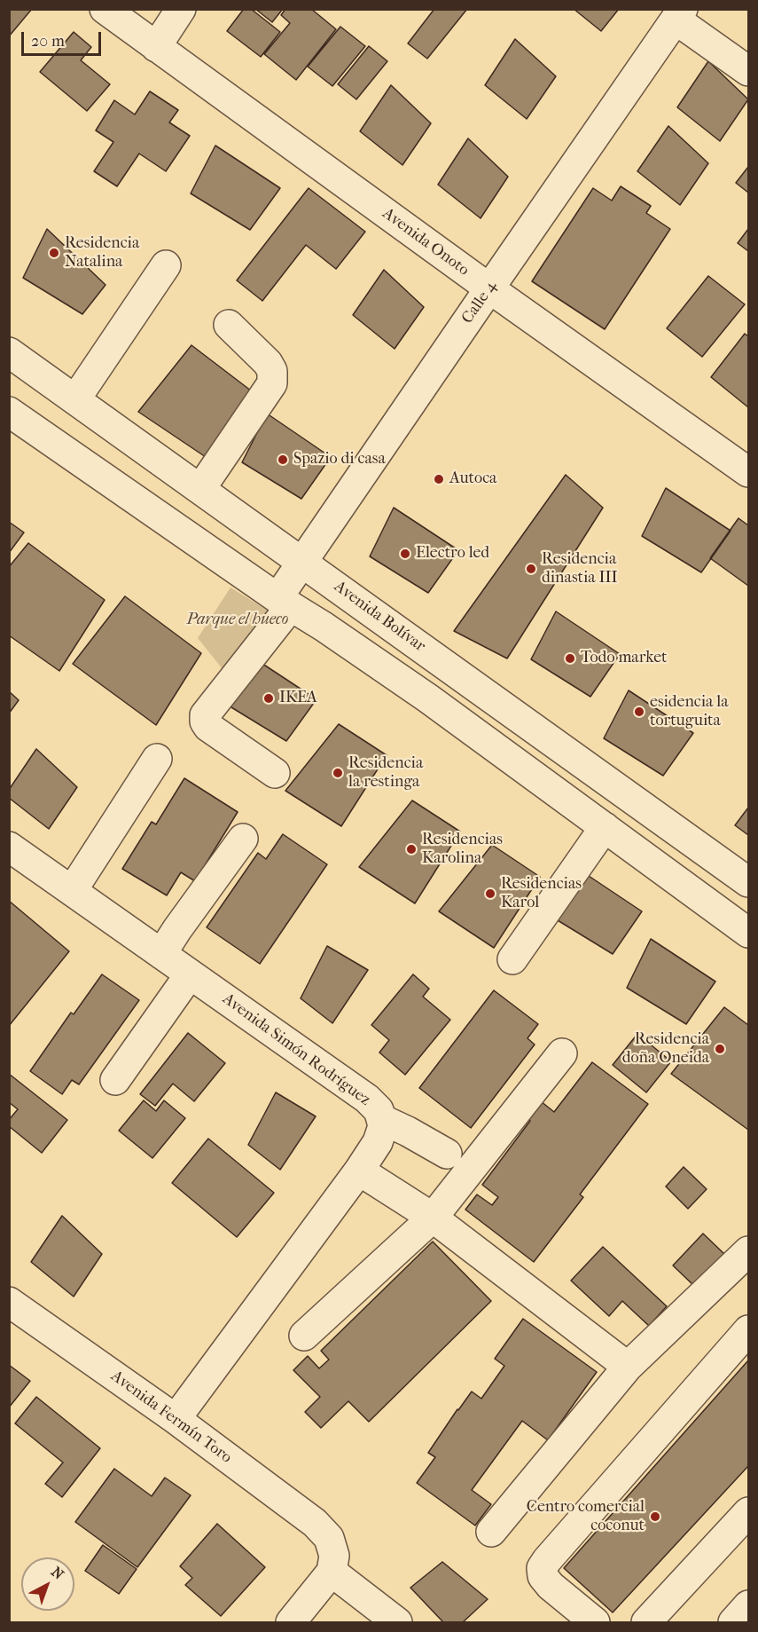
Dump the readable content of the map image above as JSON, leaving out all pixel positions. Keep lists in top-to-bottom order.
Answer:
{
  "streets": {
    "street": [
      "Avenida Onoto",
      "Calle 4",
      "Avenida Bolívar",
      "Avenida Simón Rodríguez",
      "Avenida Fermín Toro"
    ]
  },
  "crossings": [
    ["Avenida Onoto", "Calle 4"],
    ["Calle 4", "Avenida Bolívar"],
    ["Avenida Simón Rodríguez", "Avenida Fermín Toro"]
  ],
  "parks": ["Parque el hueco"],
  "places": [
    "Residencia Natalina",
    "Spazio di casa",
    "Autoca",
    "Electro led",
    "Residencia dinastia III",
    "Todo market",
    "IKEA",
    "esidencia la tortuguita",
    "Residencia la restinga",
    "Residencias Karolina",
    "Residencias Karol",
    "Residencia doña Oneida",
    "Centro comercial coconut"
  ],
  "scale_bar": "20 m",
  "north": "top right"
}
